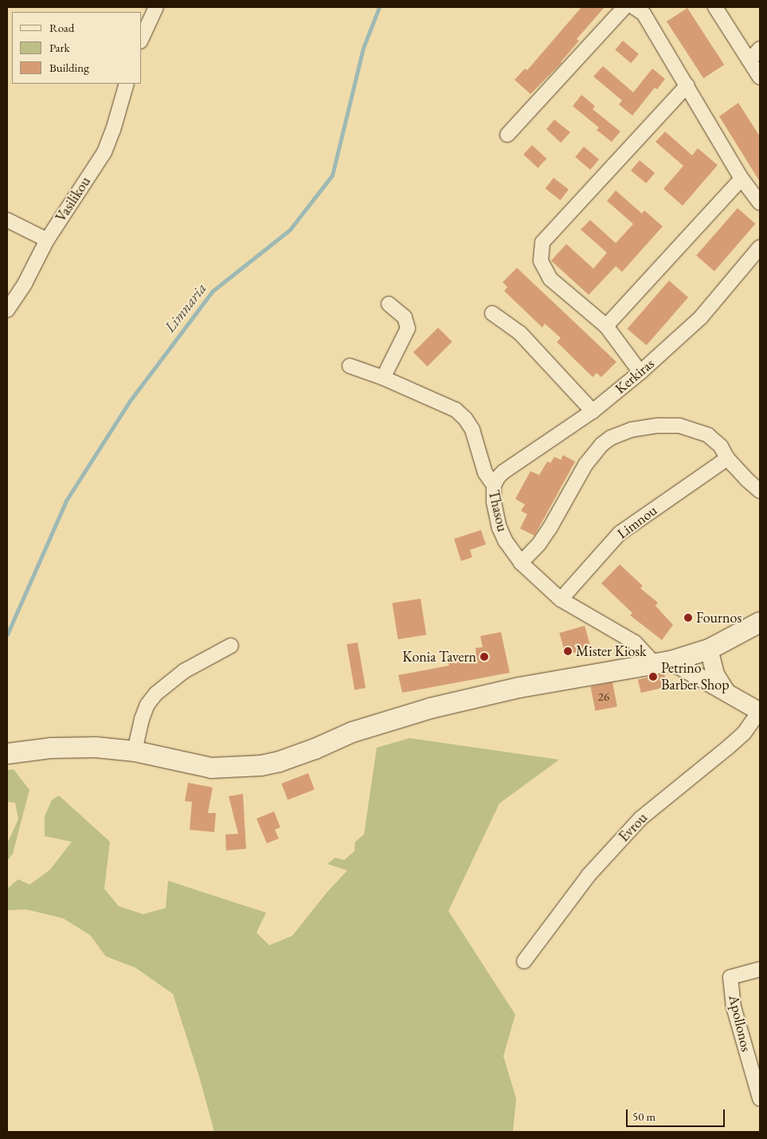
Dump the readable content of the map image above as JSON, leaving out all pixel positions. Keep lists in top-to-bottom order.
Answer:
{
  "streets": {
    "street": [
      "Vasilikou",
      "Kerkiras",
      "Thasou",
      "Limnou",
      "Evrou",
      "Apollonos"
    ]
  },
  "crossings": [
    ["Kerkiras", "Thasou"],
    ["Thasou", "Limnou"]
  ],
  "water": ["Limnaria"],
  "places": [
    "Fournos",
    "Mister Kiosk",
    "Konia Tavern",
    "Petrino Barber Shop"
  ],
  "house_numbers": ["26"],
  "legend": ["Road", "Park", "Building"],
  "scale_bar": "50 m"
}
